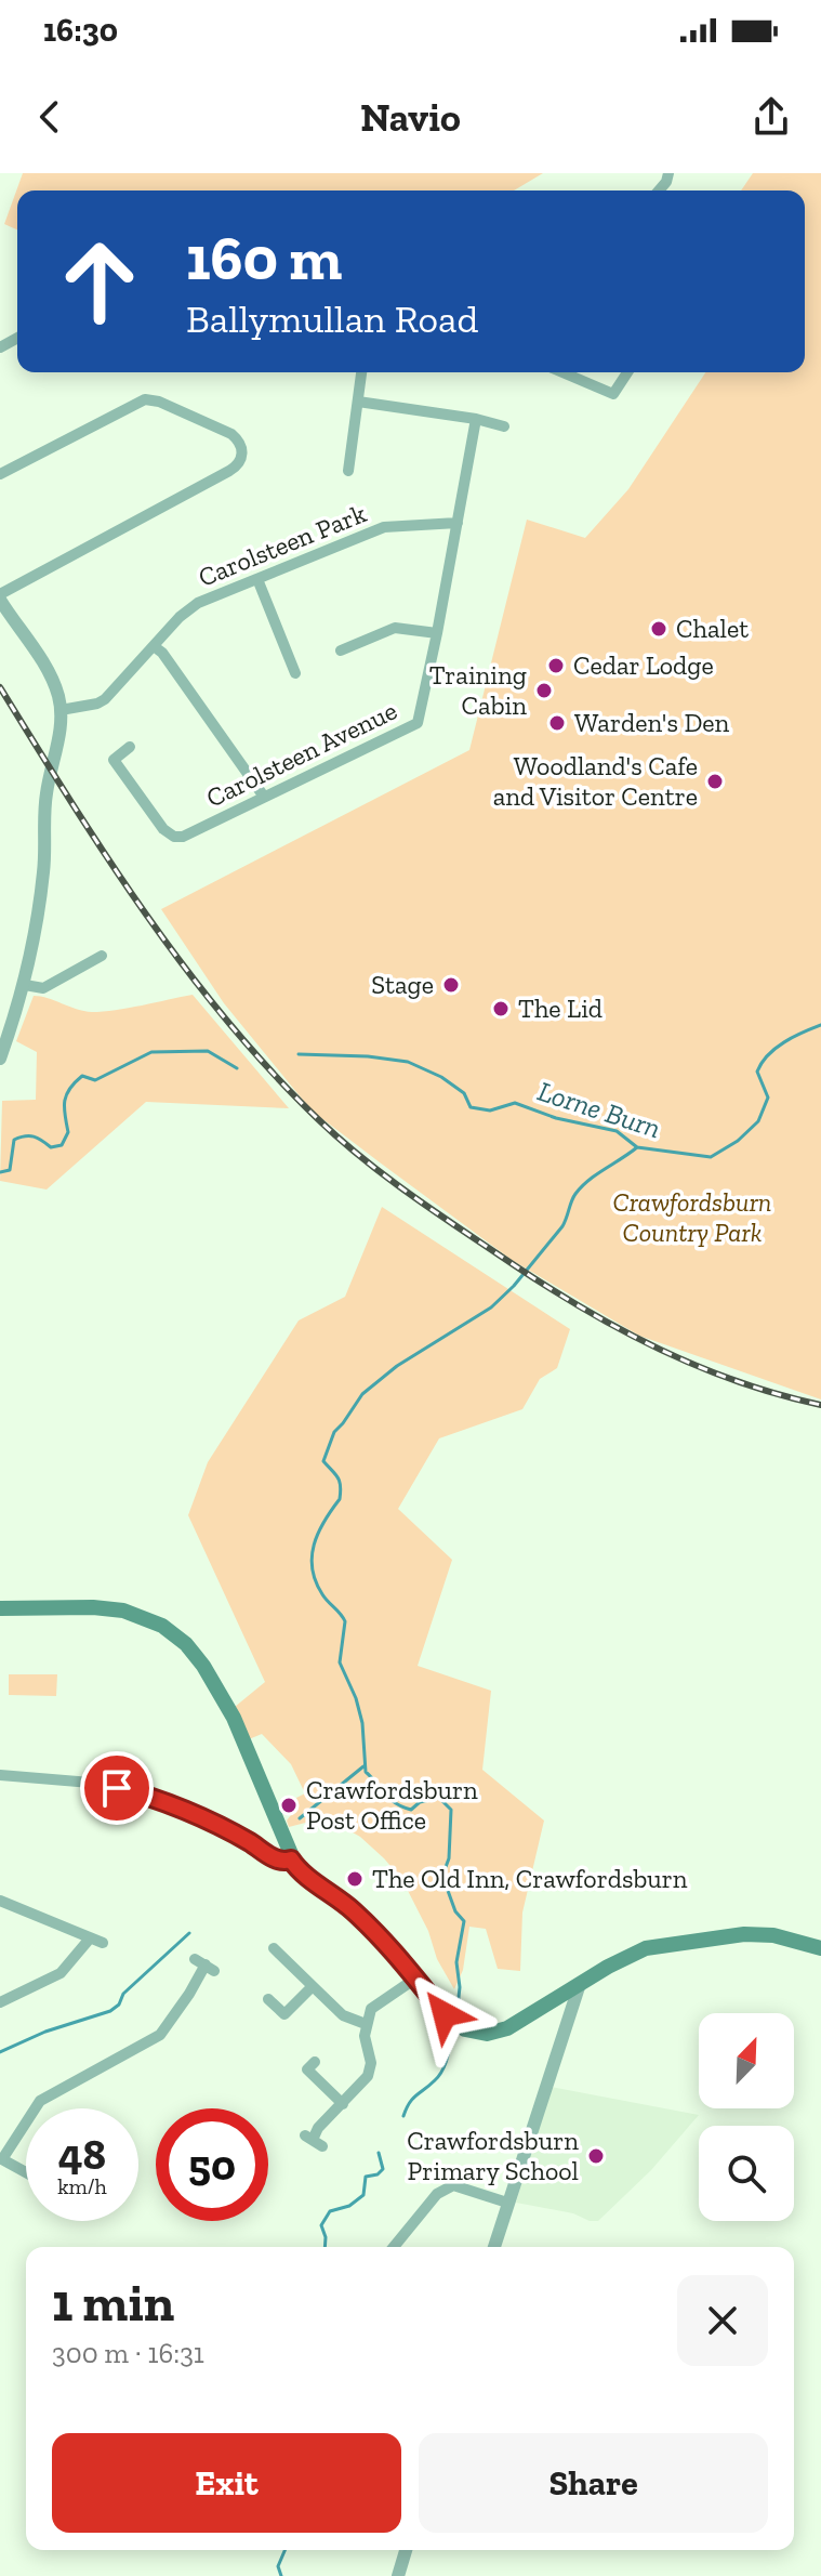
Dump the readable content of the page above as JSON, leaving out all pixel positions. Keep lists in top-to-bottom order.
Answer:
{
  "streets": {
    "street": ["Carolsteen Park", "Carolsteen Avenue"]
  },
  "crossings": [
    ["Carolsteen Park", "Carolsteen Avenue"]
  ],
  "water": ["Lorne Burn"],
  "parks": ["Crawfordsburn Country Park"],
  "places": [
    "Chalet",
    "Cedar Lodge",
    "Training Cabin",
    "Warden's Den",
    "Woodland's Cafe and Visitor Centre",
    "Stage",
    "The Lid",
    "Crawfordsburn Post Office",
    "The Old Inn, Crawfordsburn",
    "Crawfordsburn Primary School"
  ],
  "north": "top right",
  "page": {
    "status": "16:30",
    "header": "Navio",
    "turn": ["160 m", "Ballymullan Road"],
    "speed": "48 km/h",
    "limit": "50",
    "heading": ["1 min", "300 m · 16:31"],
    "buttons": ["Exit", "Share"]
  }
}
